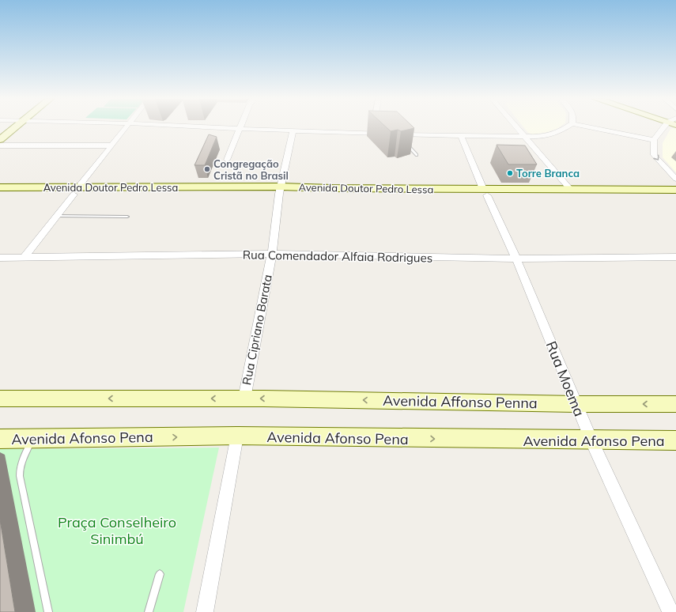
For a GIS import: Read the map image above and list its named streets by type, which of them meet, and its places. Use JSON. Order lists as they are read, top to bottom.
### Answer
{
  "streets": {
    "main road": ["Avenida Doutor Pedro Lessa", "Avenida Affonso Penna", "Avenida Afonso Pena"],
    "street": ["Rua Comendador Alfaia Rodrigues", "Rua Cipriano Barata", "Rua Moema"]
  },
  "crossings": [
    ["Avenida Doutor Pedro Lessa", "Rua Cipriano Barata"],
    ["Avenida Doutor Pedro Lessa", "Rua Moema"],
    ["Rua Comendador Alfaia Rodrigues", "Rua Cipriano Barata"],
    ["Rua Comendador Alfaia Rodrigues", "Rua Moema"],
    ["Rua Cipriano Barata", "Avenida Affonso Penna"],
    ["Rua Moema", "Avenida Affonso Penna"],
    ["Rua Moema", "Avenida Afonso Pena"]
  ],
  "one_way": ["Avenida Affonso Penna"],
  "parks": ["Praça Conselheiro Sinimbú"],
  "places": ["Congregação Cristã no Brasil", "Torre Branca"]
}
